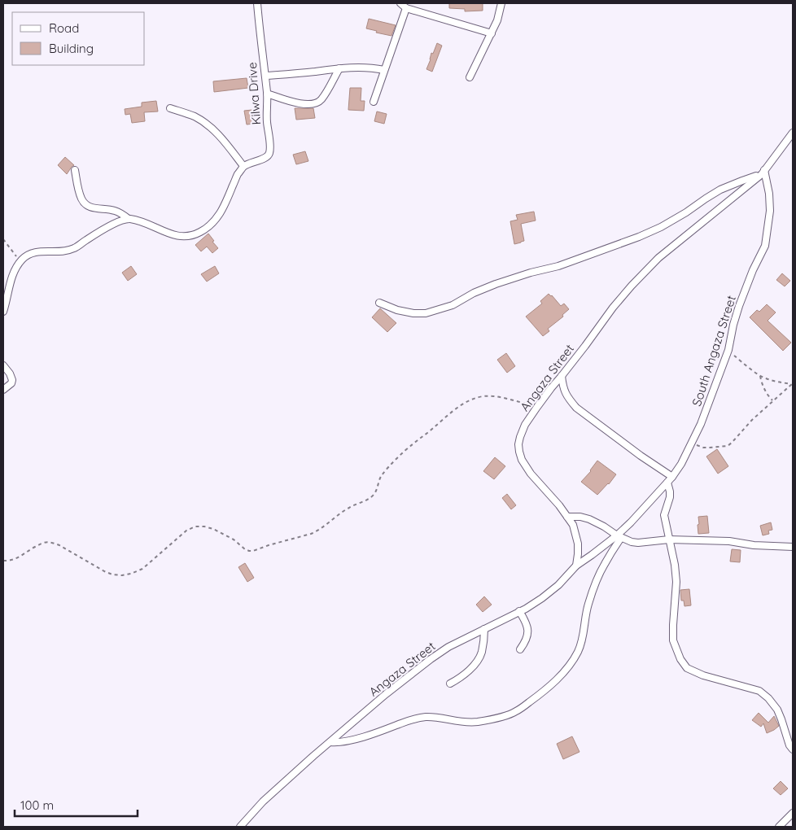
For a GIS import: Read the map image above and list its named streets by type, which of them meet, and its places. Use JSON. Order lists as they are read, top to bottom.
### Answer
{
  "streets": {
    "street": ["Kilwa Drive", "South Angaza Street", "Angaza Street"]
  },
  "crossings": [
    ["South Angaza Street", "Angaza Street"]
  ],
  "legend": ["Road", "Building"],
  "scale_bar": "100 m"
}
